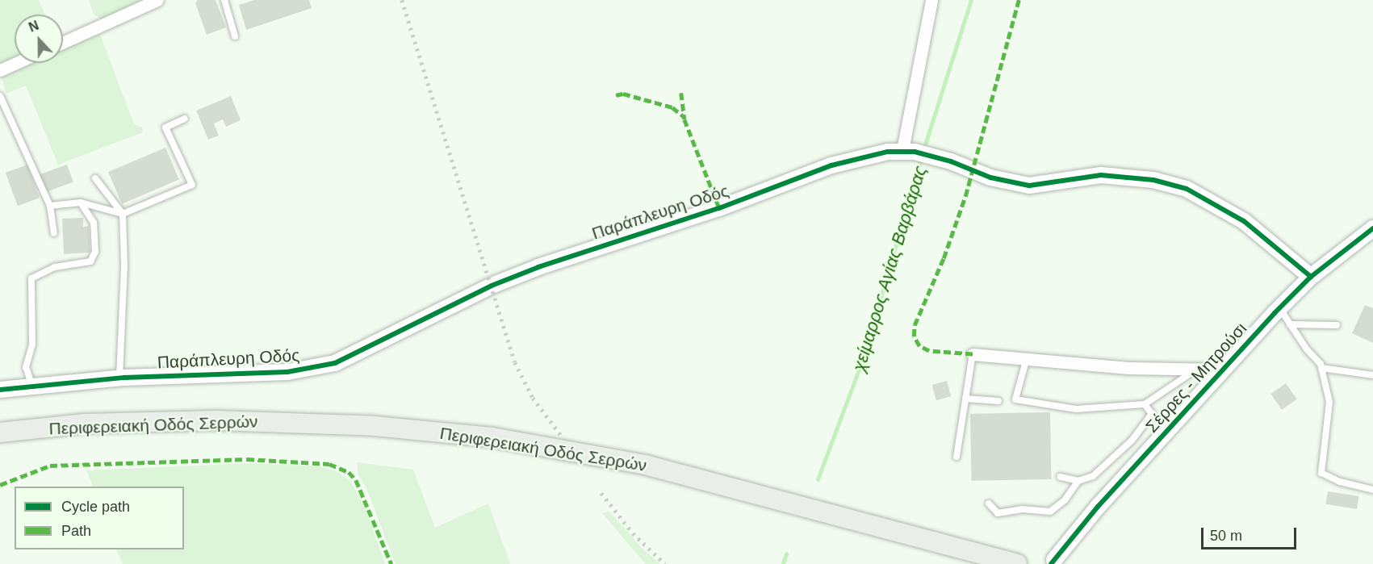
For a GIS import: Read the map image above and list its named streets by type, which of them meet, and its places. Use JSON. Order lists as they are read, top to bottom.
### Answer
{
  "streets": {
    "main road": ["Περιφερειακή Οδός Σερρών"],
    "street": ["Παράπλευρη Οδός", "Σέρρες - Μητρούσι"]
  },
  "crossings": [
    ["Παράπλευρη Οδός", "Σέρρες - Μητρούσι"]
  ],
  "water": ["χείμαρρος Αγίας Βαρβάρας"],
  "legend": ["Cycle path", "Path"],
  "scale_bar": "50 m",
  "north": "top"
}
